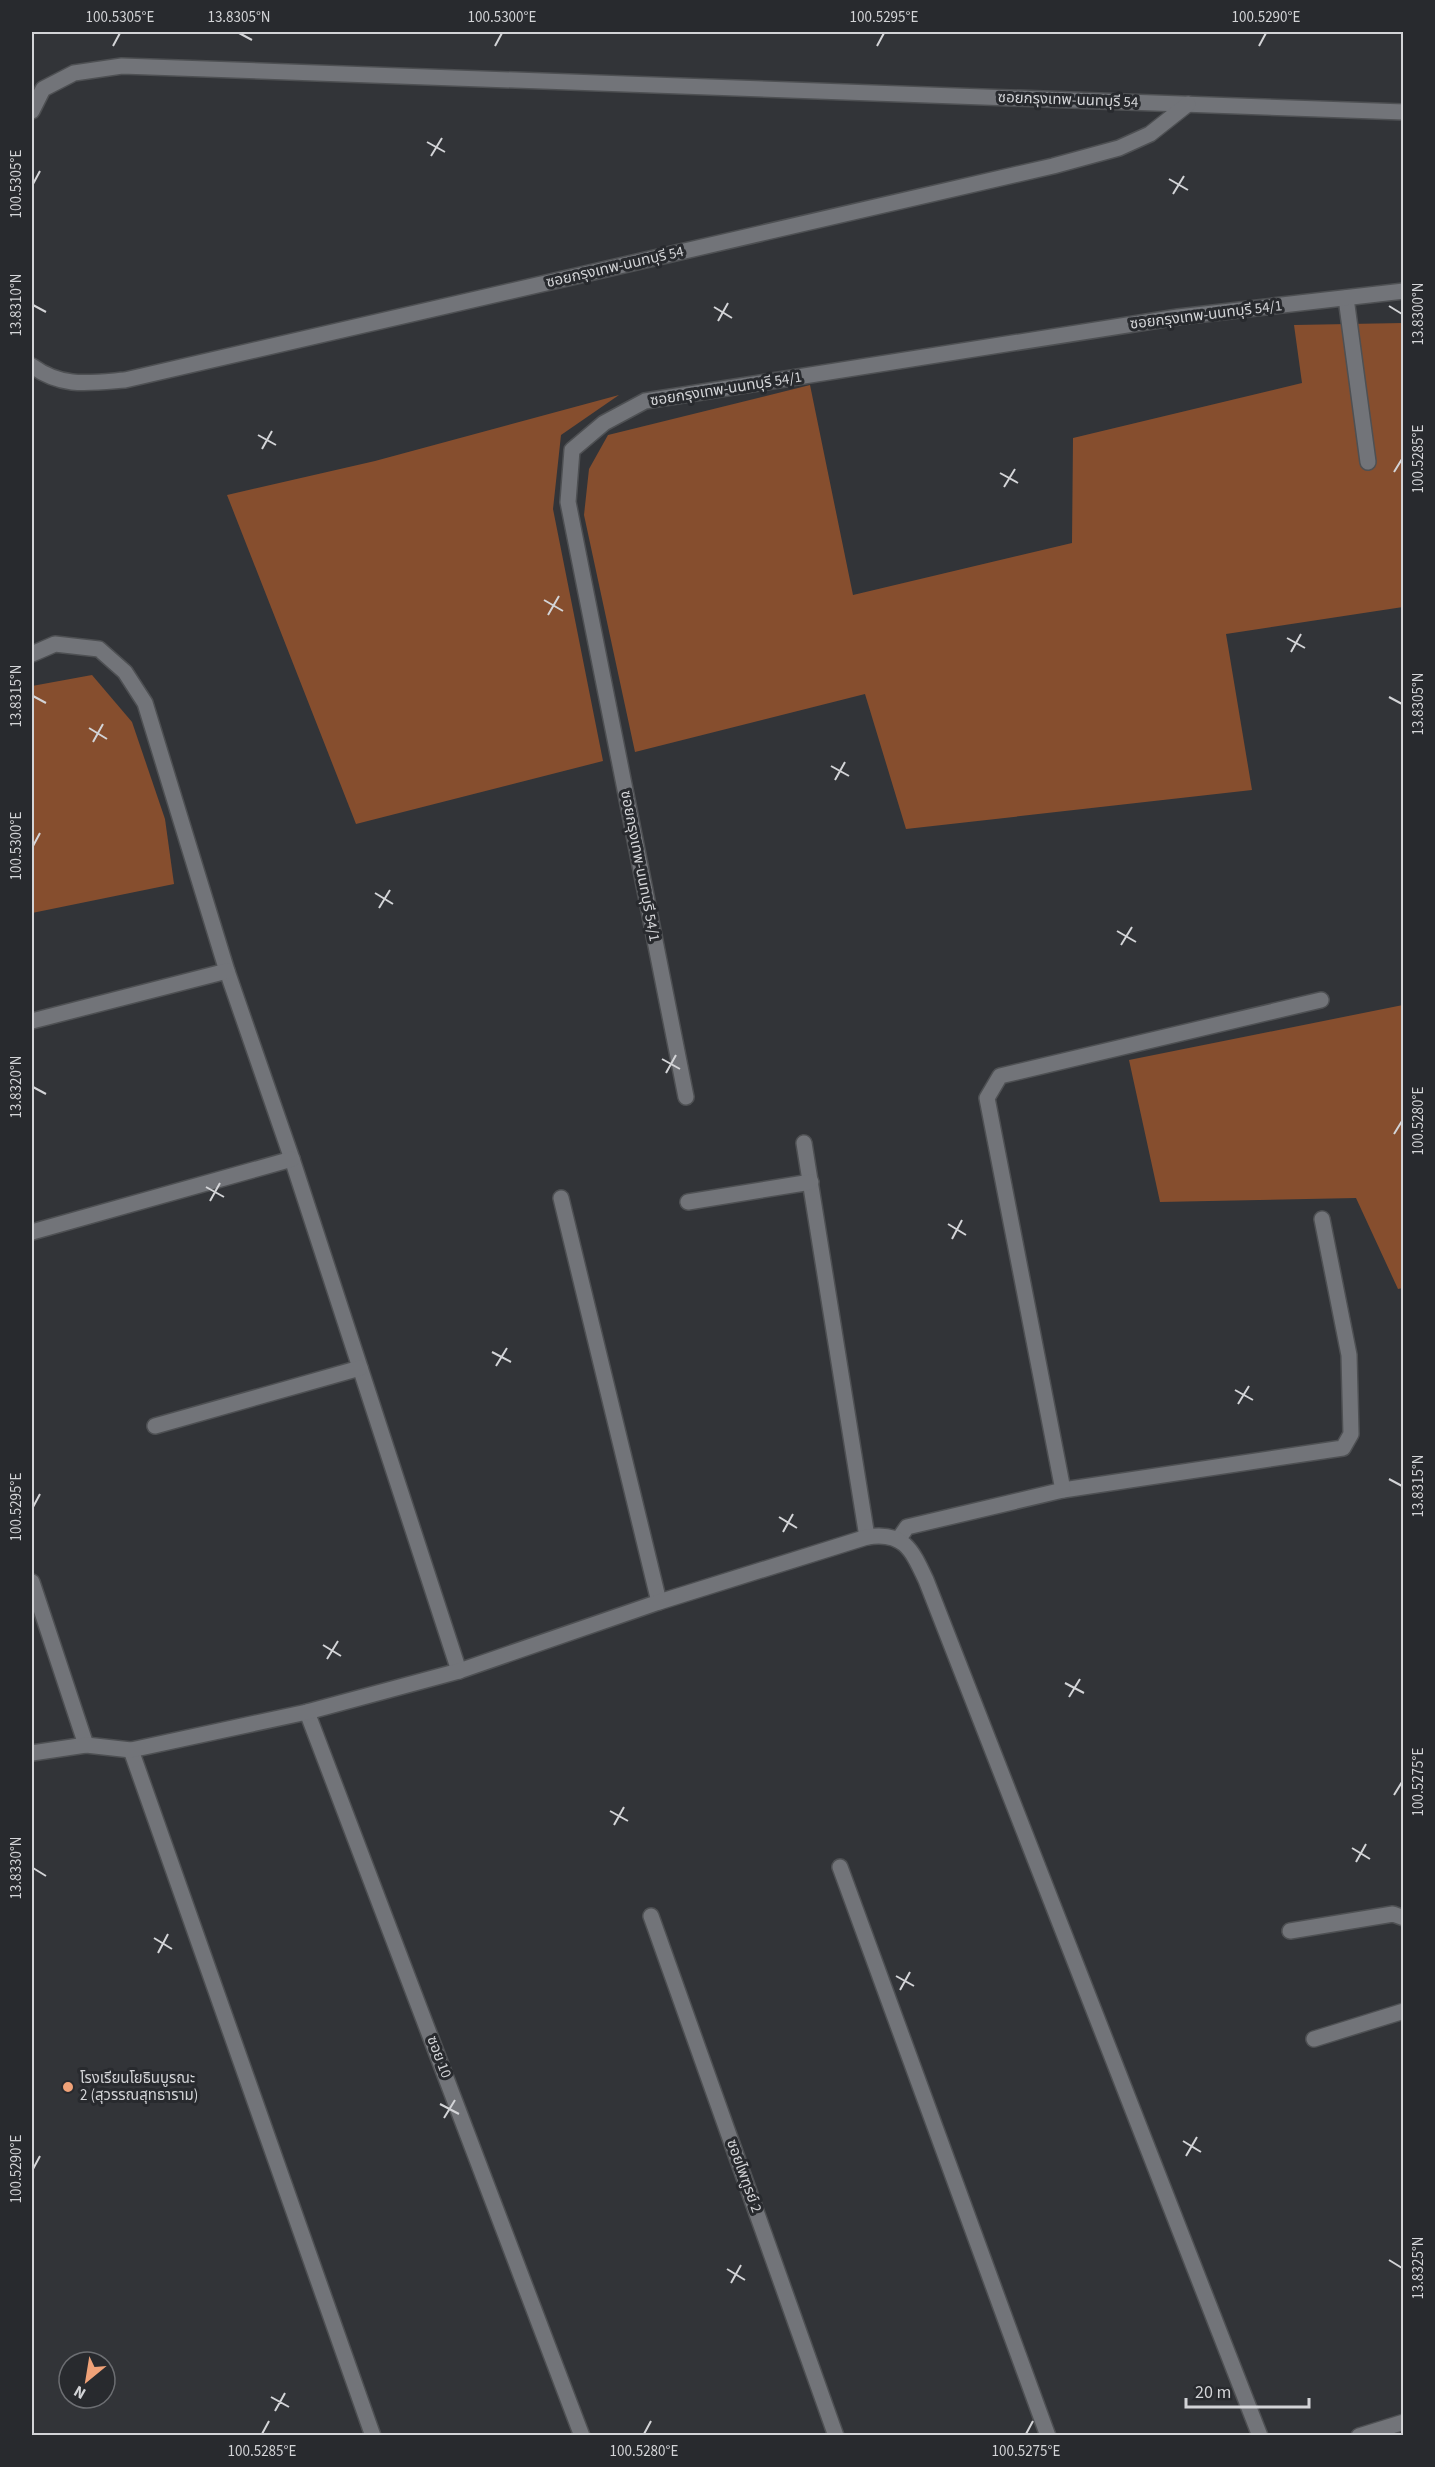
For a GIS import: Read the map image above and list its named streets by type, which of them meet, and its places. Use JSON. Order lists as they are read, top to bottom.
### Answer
{
  "streets": {
    "street": [
      "ซอยกรุงเทพ-นนทบุรี 54",
      "ซอยกรุงเทพ-นนทบุรี 54/1",
      "ซอย 10",
      "ซอยไพฑูรย์ 2"
    ]
  },
  "places": ["โรงเรียนโยธินบูรณะ 2 (สุวรรณสุทธาราม)"],
  "scale_bar": "20 m",
  "north": "bottom left",
  "coordinates": [
    "100.5305°E",
    "13.8305°N",
    "100.5300°E",
    "100.5295°E",
    "100.5290°E",
    "13.8310°N",
    "13.8300°N",
    "100.5285°E",
    "13.8315°N",
    "13.8320°N",
    "100.5280°E",
    "100.5275°E",
    "13.8330°N",
    "13.8325°N"
  ]
}
